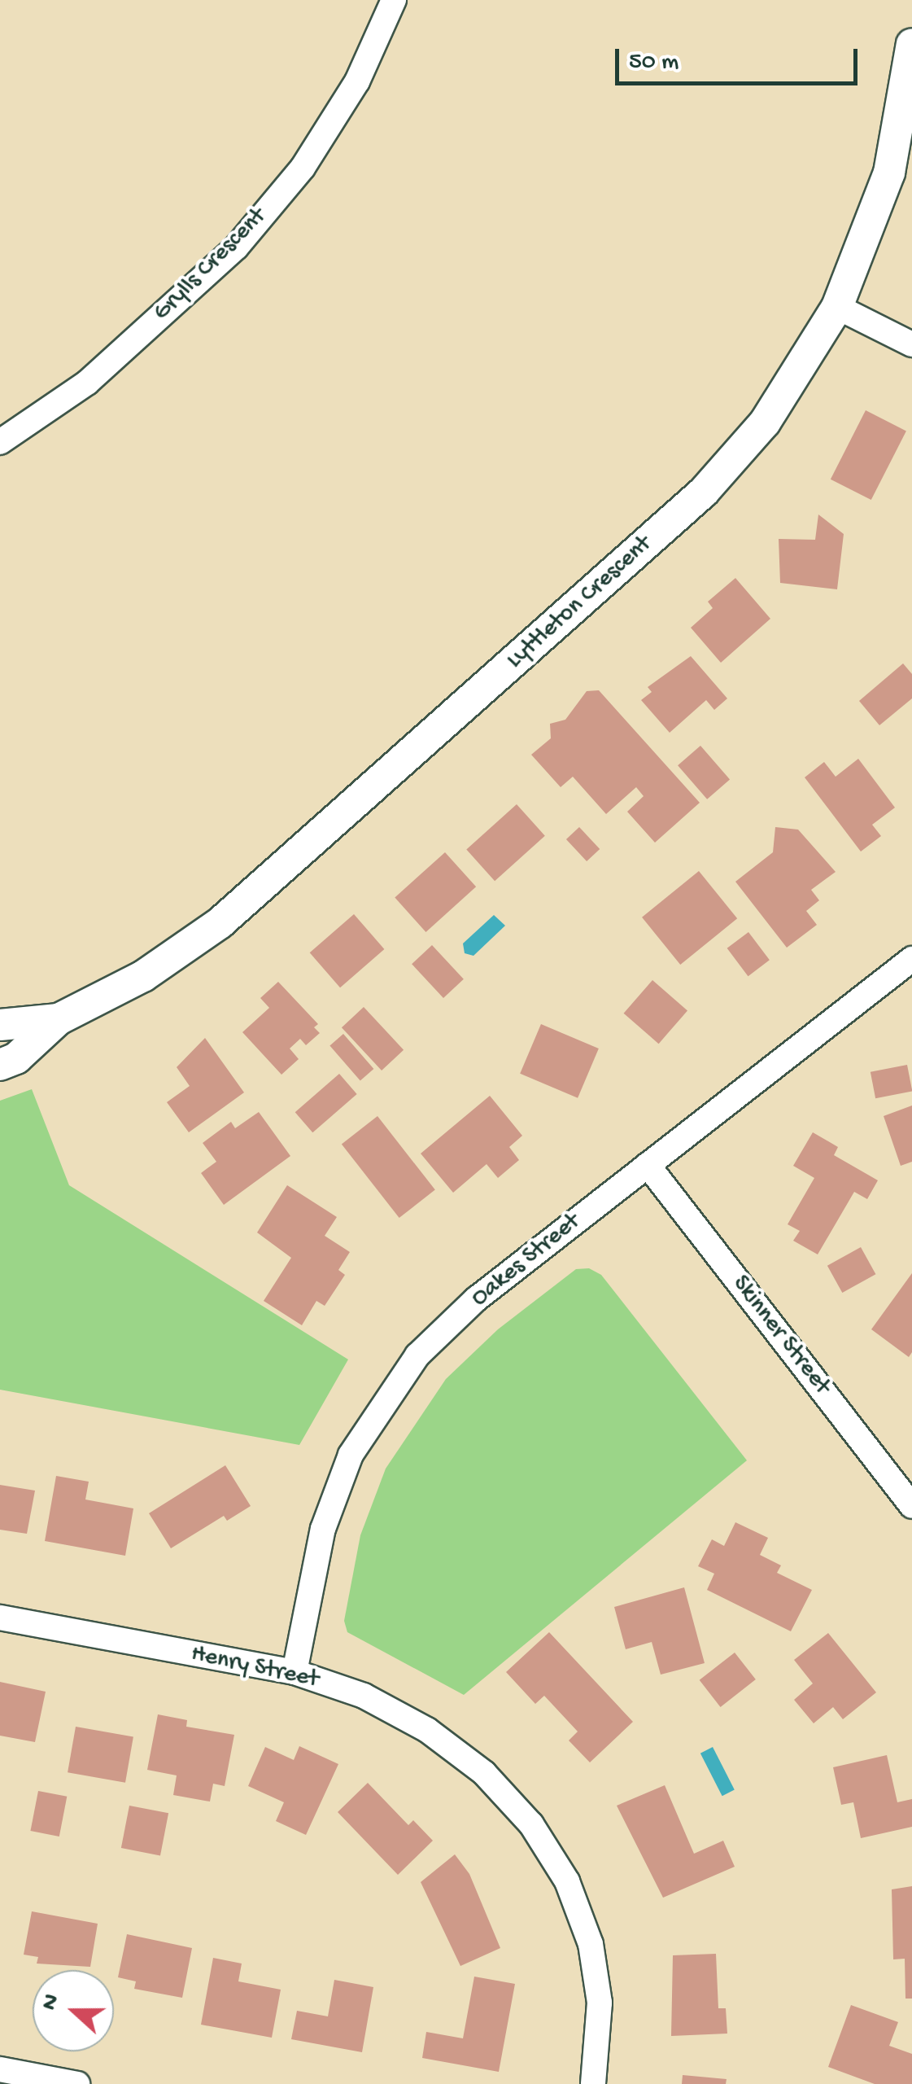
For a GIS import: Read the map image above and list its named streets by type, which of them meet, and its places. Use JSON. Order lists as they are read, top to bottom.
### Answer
{
  "streets": {
    "street": [
      "Grylls Crescent",
      "Lyttleton Crescent",
      "Oakes Street",
      "Skinner Street",
      "Henry Street"
    ]
  },
  "crossings": [
    ["Oakes Street", "Skinner Street"],
    ["Oakes Street", "Henry Street"]
  ],
  "scale_bar": "50 m",
  "north": "left"
}
